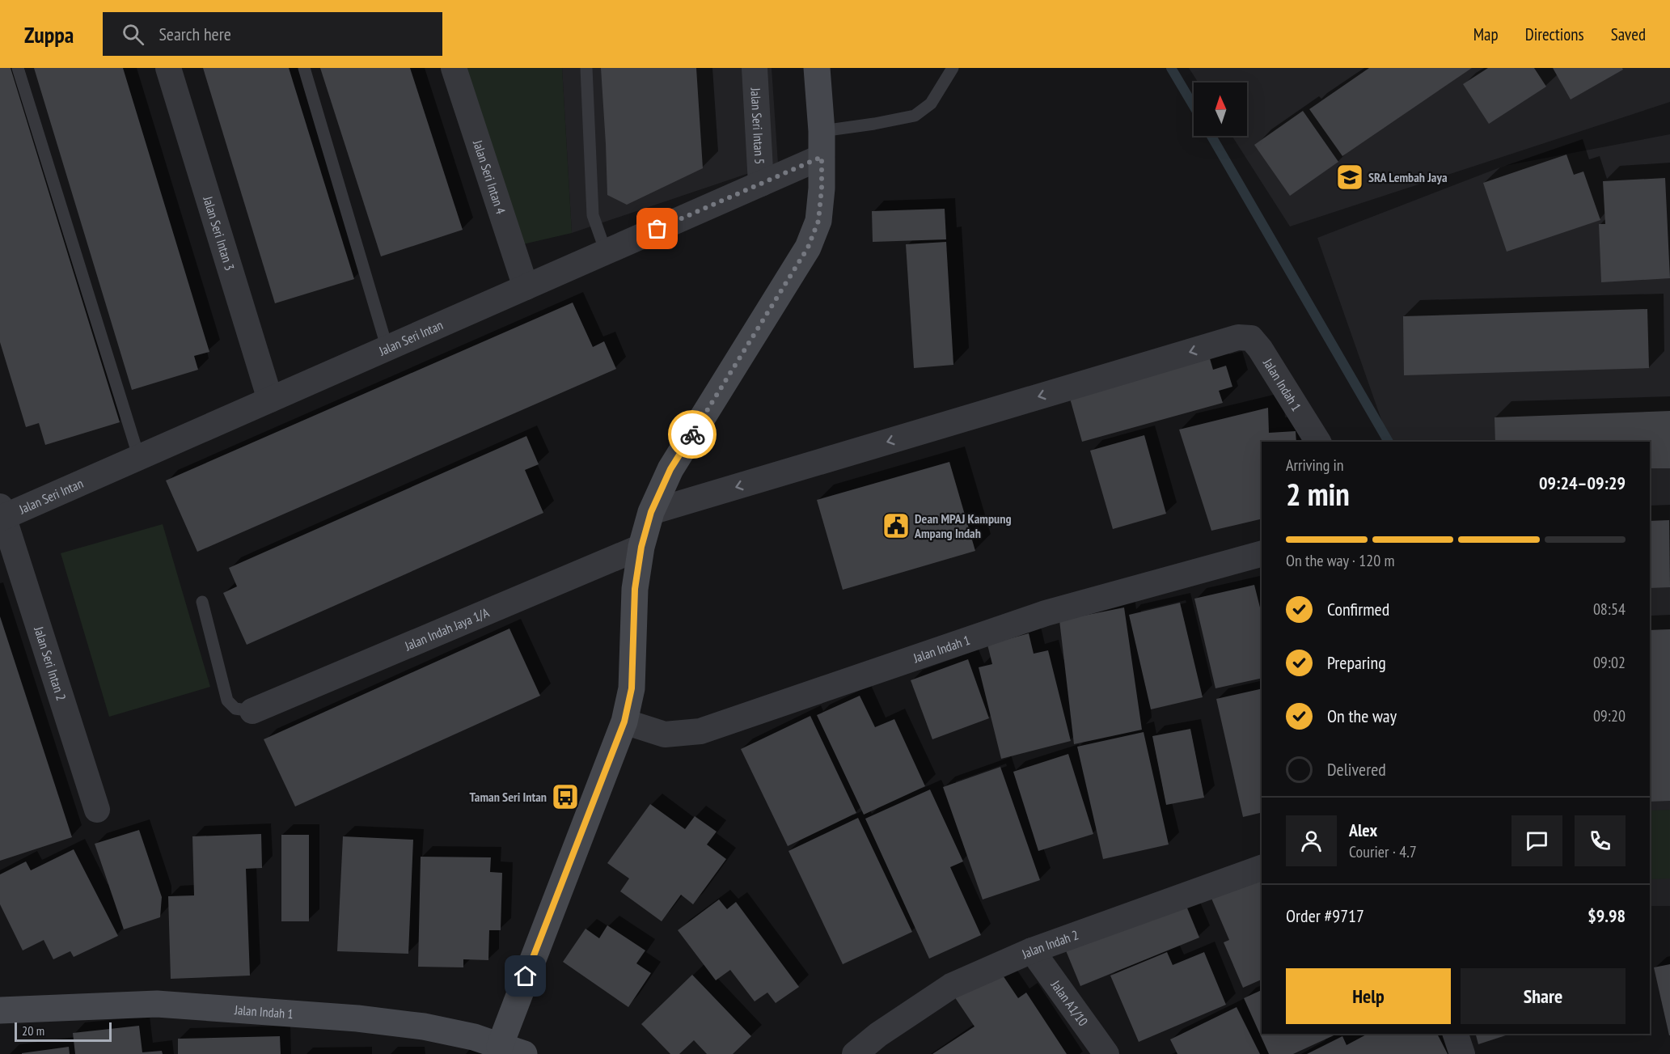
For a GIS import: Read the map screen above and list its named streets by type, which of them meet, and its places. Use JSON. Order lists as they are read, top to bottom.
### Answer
{
  "streets": {
    "street": [
      "Jalan Seri Intan 5",
      "Jalan Seri Intan 4",
      "Jalan Seri Intan 3",
      "Jalan Seri Intan",
      "Jalan Indah 1",
      "Jalan Indah Jaya 1/A",
      "Jalan Seri Intan 2",
      "Jalan Indah 2",
      "Jalan A1/10"
    ]
  },
  "crossings": [
    ["Jalan Seri Intan 5", "Jalan Seri Intan"],
    ["Jalan Seri Intan 4", "Jalan Seri Intan"],
    ["Jalan Seri Intan 3", "Jalan Seri Intan"],
    ["Jalan Seri Intan", "Jalan Seri Intan 2"],
    ["Jalan Indah 2", "Jalan A1/10"]
  ],
  "places": {
    "school or university": ["SRA Lembah Jaya"],
    "public building": ["Dean MPAJ Kampung Ampang Indah"],
    "bus stop": ["Taman Seri Intan"]
  },
  "scale_bar": "20 m",
  "north": "top",
  "page": {
    "header": "Zuppa",
    "search": "Search here",
    "nav": ["Map", "Directions", "Saved"],
    "heading": ["2 min", "Arriving in", "09:24–09:29"],
    "panel": [
      "Alex",
      "Courier · 4.7",
      "Order #9717",
      "$9.98"
    ],
    "bar": "On the way · 120 m",
    "list": [
      ["Confirmed", "08:54"],
      ["Preparing", "09:02"],
      ["On the way", "09:20"],
      "Delivered"
    ],
    "buttons": ["Help", "Share"],
    "scale": "20 m"
  }
}
